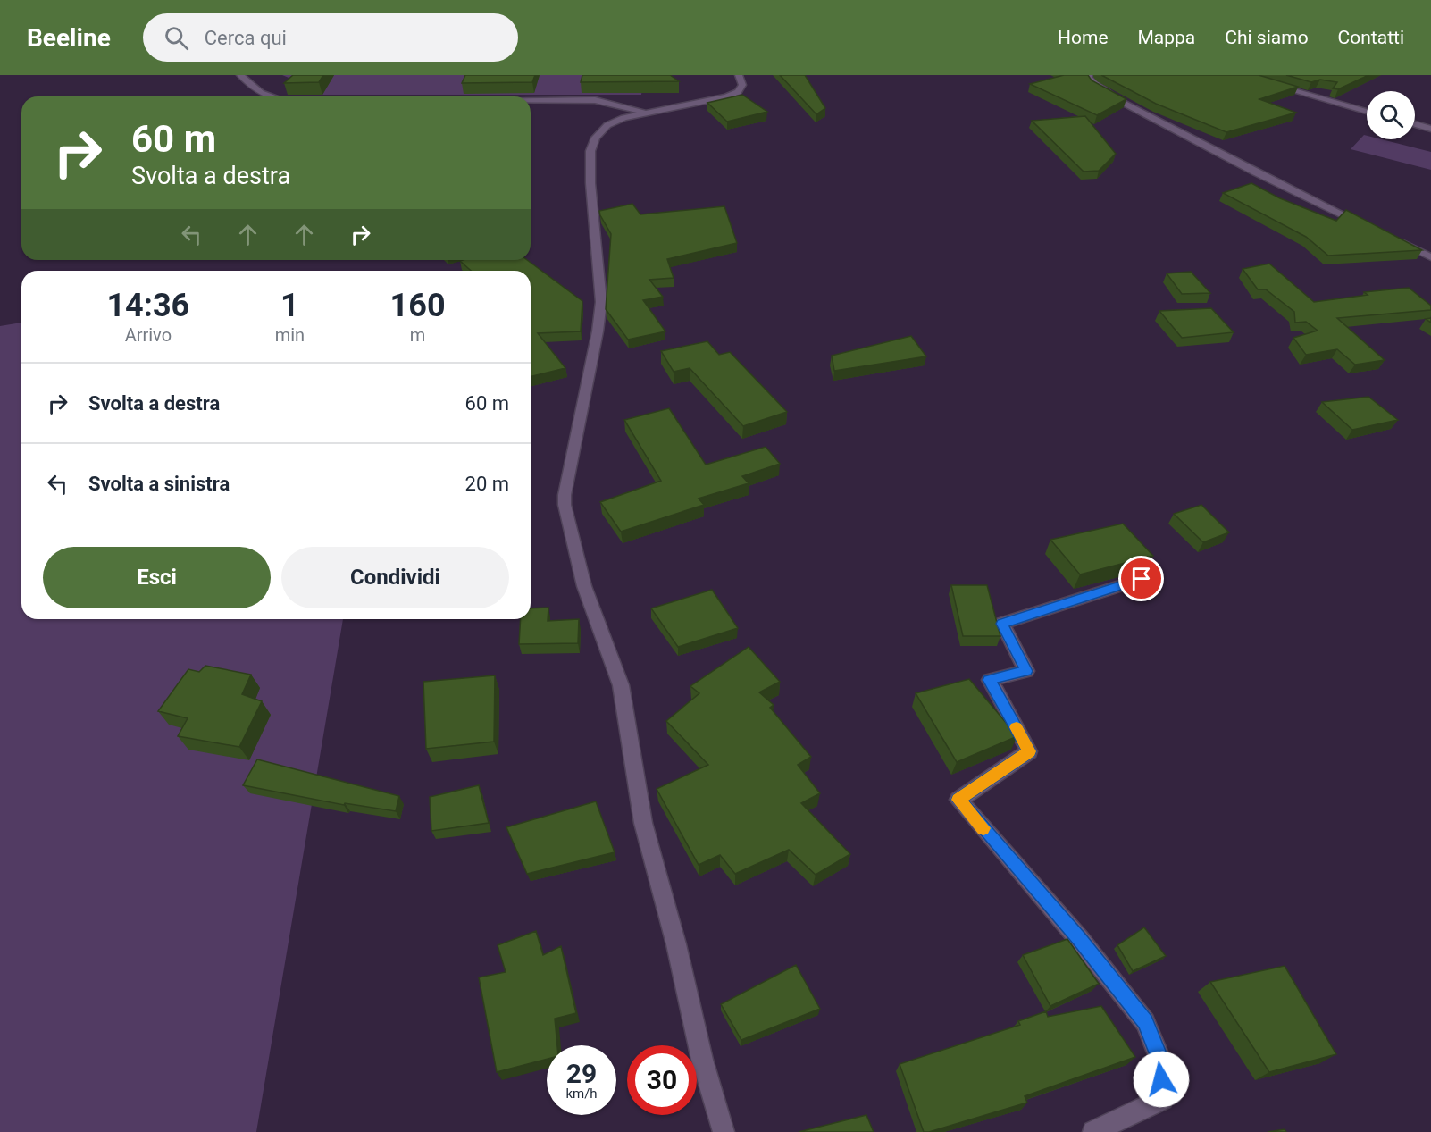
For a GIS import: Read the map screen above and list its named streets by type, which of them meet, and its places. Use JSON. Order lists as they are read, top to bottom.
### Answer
{
  "page": {
    "header": "Beeline",
    "search": "Cerca qui",
    "nav": [
      "Home",
      "Mappa",
      "Chi siamo",
      "Contatti"
    ],
    "turn": ["60 m", "Svolta a destra"],
    "eta": [
      "14:36",
      "Arrivo",
      "1",
      "min",
      "160",
      "m"
    ],
    "list": [
      {
        "name": "Svolta a destra",
        "value": "60 m"
      },
      {
        "name": "Svolta a sinistra",
        "value": "20 m"
      }
    ],
    "buttons": ["Esci", "Condividi"],
    "speed": "29 km/h",
    "limit": "30"
  }
}
